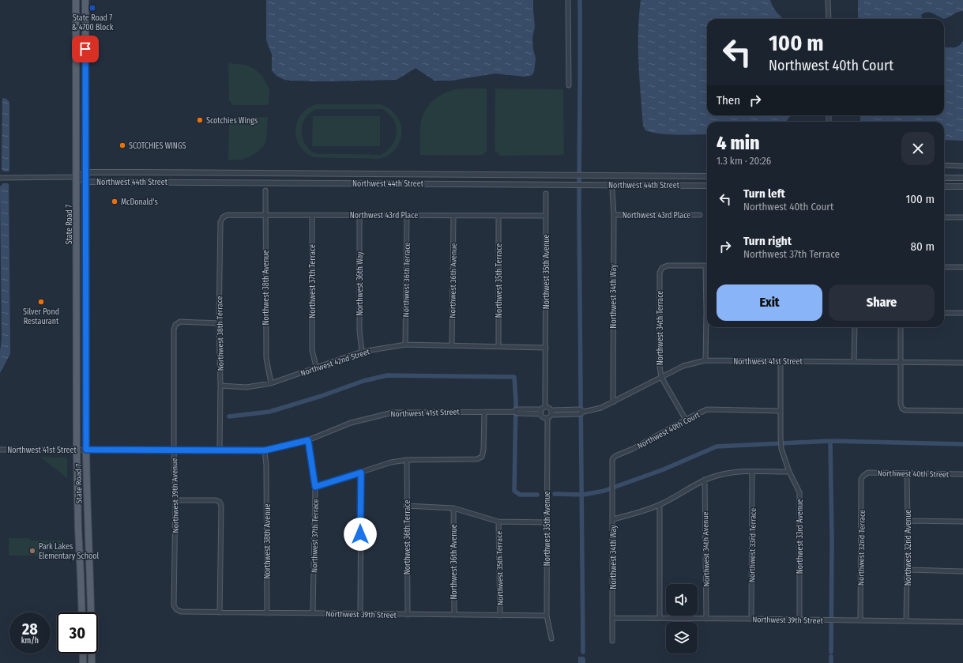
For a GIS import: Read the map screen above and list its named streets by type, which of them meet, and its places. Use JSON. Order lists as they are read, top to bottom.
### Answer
{
  "streets": {
    "main road": ["State Road 7"],
    "street": [
      "Northwest 44th Street",
      "Northwest 43rd Place",
      "Northwest 35th Avenue",
      "Northwest 36th Terrace",
      "Northwest 36th Avenue",
      "Northwest 35th Terrace",
      "Northwest 37th Terrace",
      "Northwest 36th Way",
      "Northwest 38th Avenue",
      "Northwest 34th Way",
      "Northwest 34th Terrace",
      "Northwest 38th Terrace",
      "Northwest 41st Street",
      "Northwest 42nd Street",
      "Northwest 40th Court",
      "Northwest 40th Street",
      "Northwest 39th Avenue",
      "Northwest 33rd Avenue",
      "Northwest 33rd Terrace",
      "Northwest 32nd Terrace",
      "Northwest 32nd Avenue",
      "Northwest 34th Avenue",
      "Northwest 39th Street"
    ]
  },
  "crossings": [
    ["Northwest 44th Street", "State Road 7"],
    ["Northwest 43rd Place", "Northwest 35th Avenue"],
    ["Northwest 43rd Place", "Northwest 36th Terrace"],
    ["Northwest 43rd Place", "Northwest 36th Avenue"],
    ["Northwest 43rd Place", "Northwest 35th Terrace"],
    ["Northwest 43rd Place", "Northwest 37th Terrace"],
    ["Northwest 43rd Place", "Northwest 36th Way"],
    ["Northwest 43rd Place", "Northwest 38th Avenue"],
    ["Northwest 43rd Place", "Northwest 34th Way"],
    ["Northwest 43rd Place", "Northwest 38th Terrace"],
    ["State Road 7", "Northwest 41st Street"],
    ["Northwest 35th Avenue", "Northwest 41st Street"],
    ["Northwest 35th Avenue", "Northwest 42nd Street"],
    ["Northwest 35th Avenue", "Northwest 39th Street"],
    ["Northwest 36th Terrace", "Northwest 42nd Street"],
    ["Northwest 36th Terrace", "Northwest 39th Street"],
    ["Northwest 36th Avenue", "Northwest 42nd Street"],
    ["Northwest 36th Avenue", "Northwest 39th Street"],
    ["Northwest 35th Terrace", "Northwest 42nd Street"],
    ["Northwest 35th Terrace", "Northwest 39th Street"],
    ["Northwest 37th Terrace", "Northwest 41st Street"],
    ["Northwest 37th Terrace", "Northwest 42nd Street"],
    ["Northwest 37th Terrace", "Northwest 39th Street"],
    ["Northwest 36th Way", "Northwest 42nd Street"],
    ["Northwest 38th Avenue", "Northwest 41st Street"],
    ["Northwest 38th Avenue", "Northwest 42nd Street"],
    ["Northwest 38th Avenue", "Northwest 39th Street"],
    ["Northwest 34th Way", "Northwest 41st Street"],
    ["Northwest 34th Way", "Northwest 40th Court"],
    ["Northwest 34th Way", "Northwest 39th Street"],
    ["Northwest 34th Terrace", "Northwest 41st Street"],
    ["Northwest 34th Terrace", "Northwest 40th Court"],
    ["Northwest 38th Terrace", "Northwest 41st Street"],
    ["Northwest 38th Terrace", "Northwest 42nd Street"],
    ["Northwest 38th Terrace", "Northwest 39th Avenue"],
    ["Northwest 41st Street", "Northwest 39th Avenue"],
    ["Northwest 41st Street", "Northwest 33rd Avenue"],
    ["Northwest 40th Court", "Northwest 33rd Avenue"],
    ["Northwest 40th Street", "Northwest 32nd Terrace"],
    ["Northwest 40th Street", "Northwest 32nd Avenue"],
    ["Northwest 39th Avenue", "Northwest 39th Street"],
    ["Northwest 33rd Avenue", "Northwest 39th Street"],
    ["Northwest 33rd Terrace", "Northwest 39th Street"],
    ["Northwest 32nd Terrace", "Northwest 39th Street"],
    ["Northwest 32nd Avenue", "Northwest 39th Street"],
    ["Northwest 34th Avenue", "Northwest 39th Street"]
  ],
  "places": {
    "transit": ["State Road 7 & 4700 Block"],
    "other": [
      "Scotchies Wings",
      "SCOTCHIES WINGS",
      "McDonald's",
      "Silver Pond Restaurant",
      "Park Lakes Elementary School"
    ]
  },
  "page": {
    "turn": ["100 m", "Northwest 40th Court"],
    "then": "Then",
    "heading": ["4 min", "1.3 km · 20:26"],
    "list": [
      {
        "name": "Turn left",
        "note": "Northwest 40th Court",
        "value": "100 m"
      },
      {
        "name": "Turn right",
        "note": "Northwest 37th Terrace",
        "value": "80 m"
      }
    ],
    "buttons": ["Exit", "Share"],
    "speed": "28 km/h",
    "limit": "30"
  }
}
